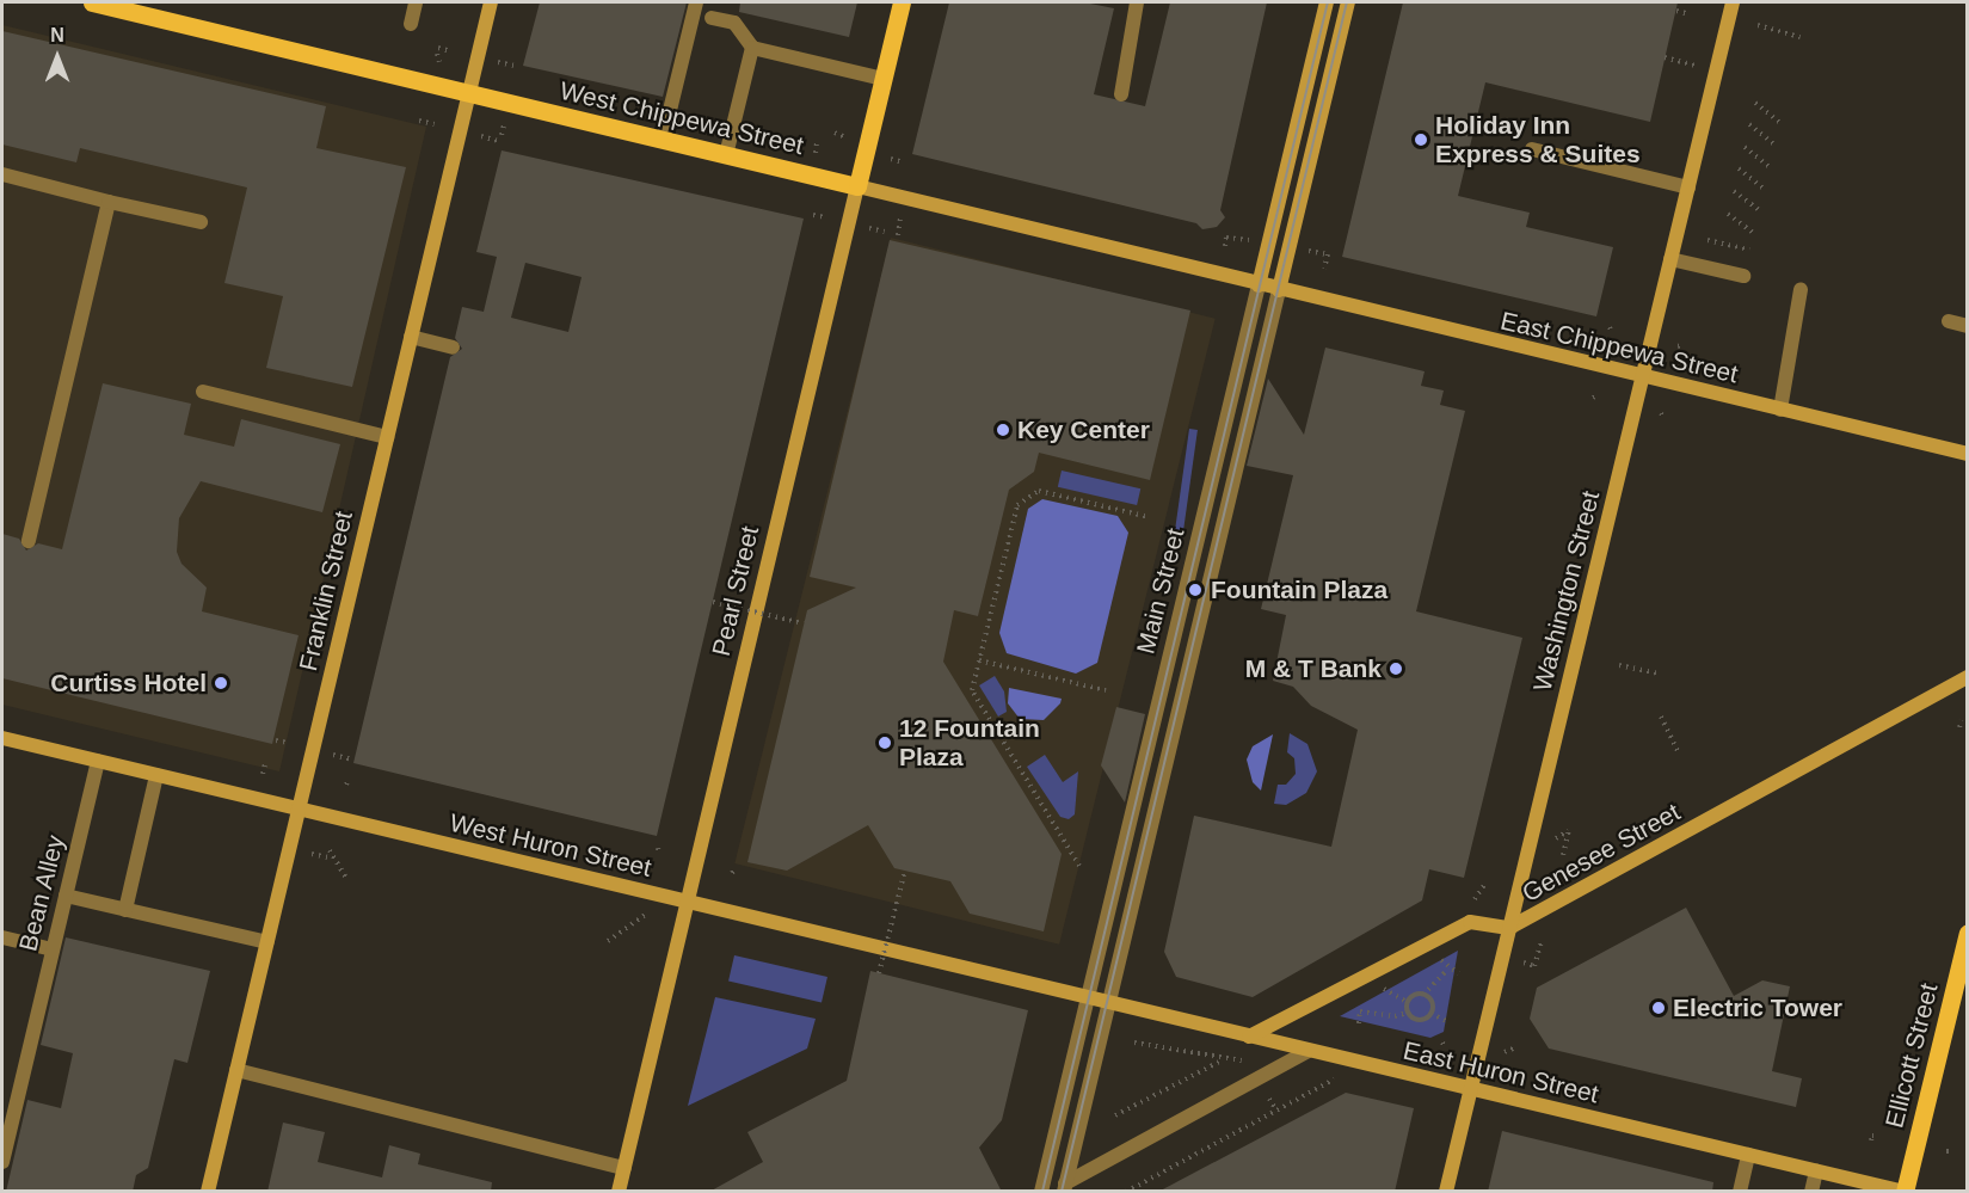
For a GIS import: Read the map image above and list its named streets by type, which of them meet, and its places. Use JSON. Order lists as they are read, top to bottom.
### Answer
{
  "streets": {
    "main road": ["West Chippewa Street", "Pearl Street", "Ellicott Street"],
    "street": [
      "East Chippewa Street",
      "Franklin Street",
      "Main Street",
      "Washington Street",
      "West Huron Street",
      "Genesee Street",
      "Bean Alley",
      "East Huron Street"
    ]
  },
  "crossings": [
    ["West Chippewa Street", "East Chippewa Street"],
    ["West Chippewa Street", "Franklin Street"],
    ["West Chippewa Street", "Pearl Street"],
    ["West Chippewa Street", "Main Street"],
    ["East Chippewa Street", "Main Street"],
    ["East Chippewa Street", "Washington Street"],
    ["Franklin Street", "West Huron Street"],
    ["Pearl Street", "West Huron Street"],
    ["Main Street", "West Huron Street"],
    ["Main Street", "East Huron Street"],
    ["Washington Street", "Genesee Street"],
    ["Washington Street", "East Huron Street"],
    ["West Huron Street", "Bean Alley"],
    ["West Huron Street", "East Huron Street"],
    ["Genesee Street", "East Huron Street"],
    ["Ellicott Street", "East Huron Street"]
  ],
  "places": [
    "Holiday Inn Express & Suites",
    "Key Center",
    "Fountain Plaza",
    "M & T Bank",
    "Curtiss Hotel",
    "12 Fountain Plaza",
    "Electric Tower"
  ],
  "north": "top"
}
